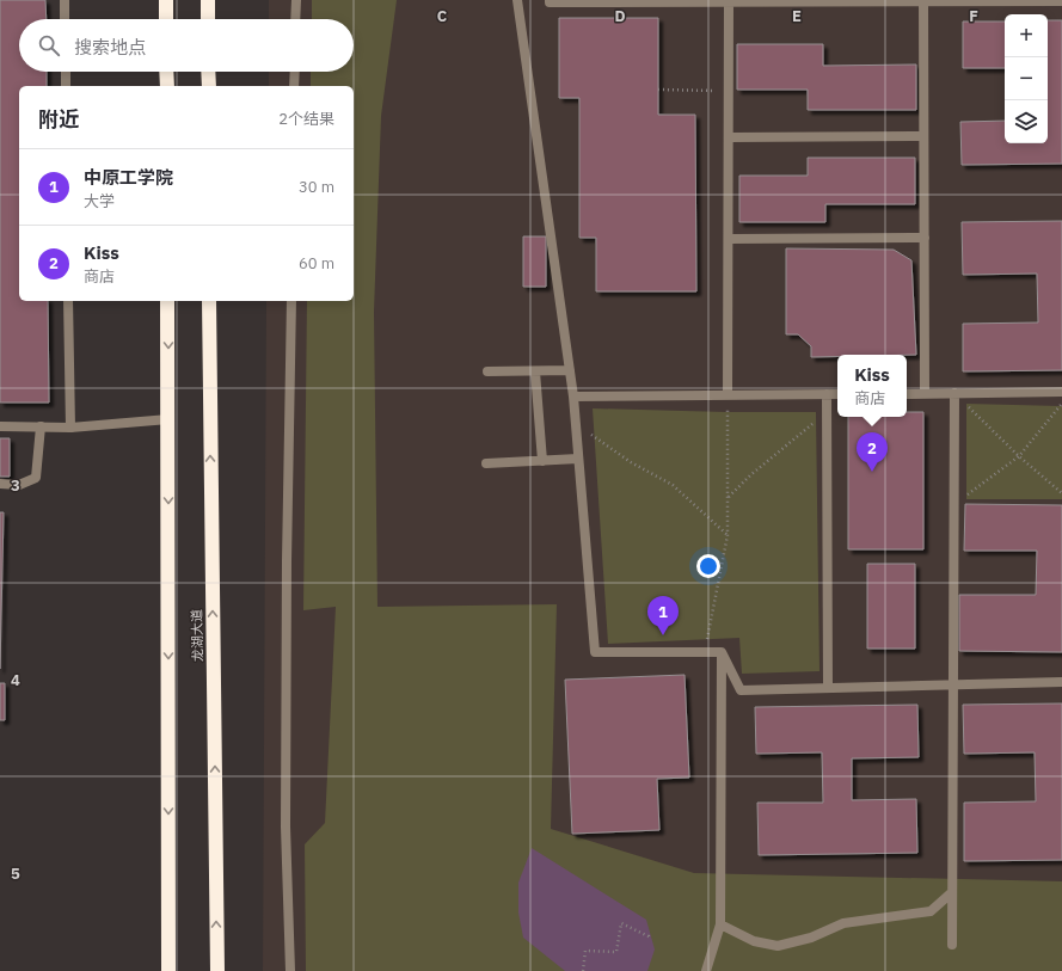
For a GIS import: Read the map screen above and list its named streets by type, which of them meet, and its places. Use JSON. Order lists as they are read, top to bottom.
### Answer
{
  "streets": {
    "highway": ["龙湖大道"]
  },
  "page": {
    "map_buttons": ["+", "−"],
    "search": "搜索地点",
    "heading": ["附近", "2个结果"],
    "list": [
      {
        "mark": "1",
        "name": "中原工学院",
        "note": "大学",
        "value": "30 m"
      },
      {
        "mark": "2",
        "name": "Kiss",
        "note": "商店",
        "value": "60 m"
      }
    ],
    "popup": ["Kiss", "商店"],
    "pins": ["2", "1"]
  },
  "grid": {
    "columns": [
      "C",
      "D",
      "E",
      "F"
    ],
    "rows": ["3", "4", "5"]
  }
}
